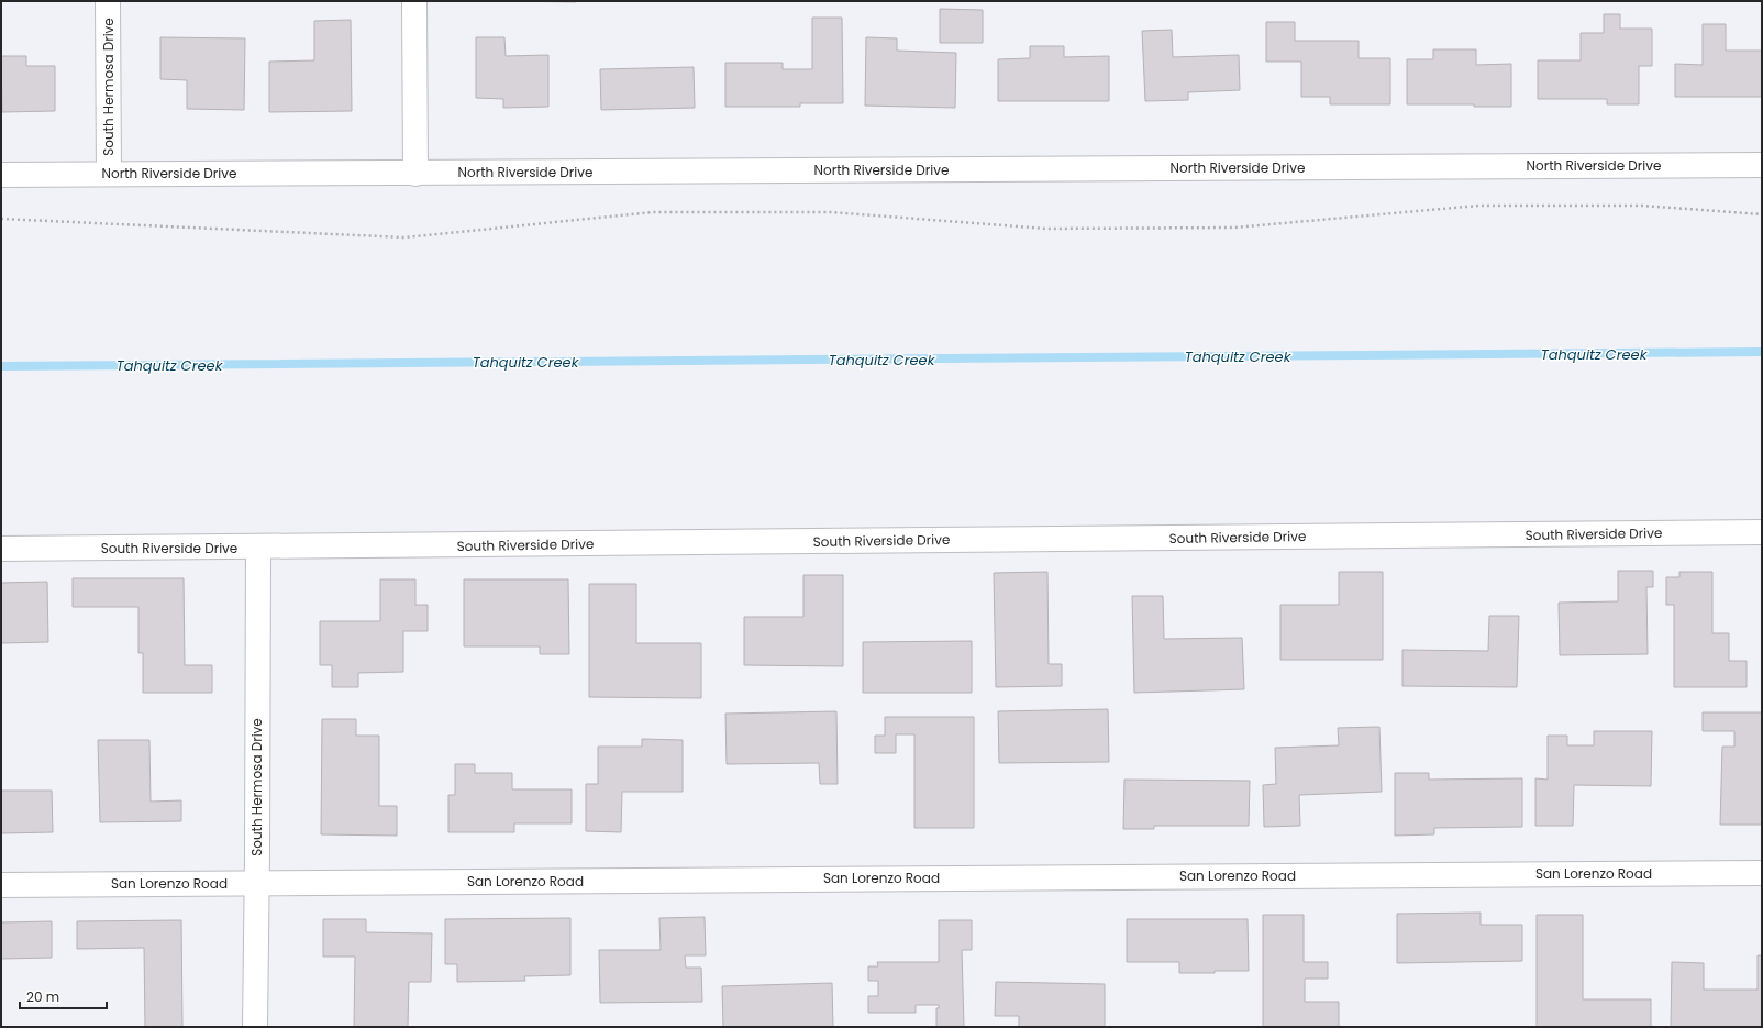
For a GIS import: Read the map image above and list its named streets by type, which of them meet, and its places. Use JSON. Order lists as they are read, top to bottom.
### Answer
{
  "streets": {
    "street": [
      "South Hermosa Drive",
      "North Riverside Drive",
      "South Riverside Drive",
      "San Lorenzo Road"
    ]
  },
  "crossings": [
    ["South Hermosa Drive", "North Riverside Drive"],
    ["South Hermosa Drive", "South Riverside Drive"],
    ["South Hermosa Drive", "San Lorenzo Road"]
  ],
  "water": ["Tahquitz Creek"],
  "scale_bar": "20 m"
}
